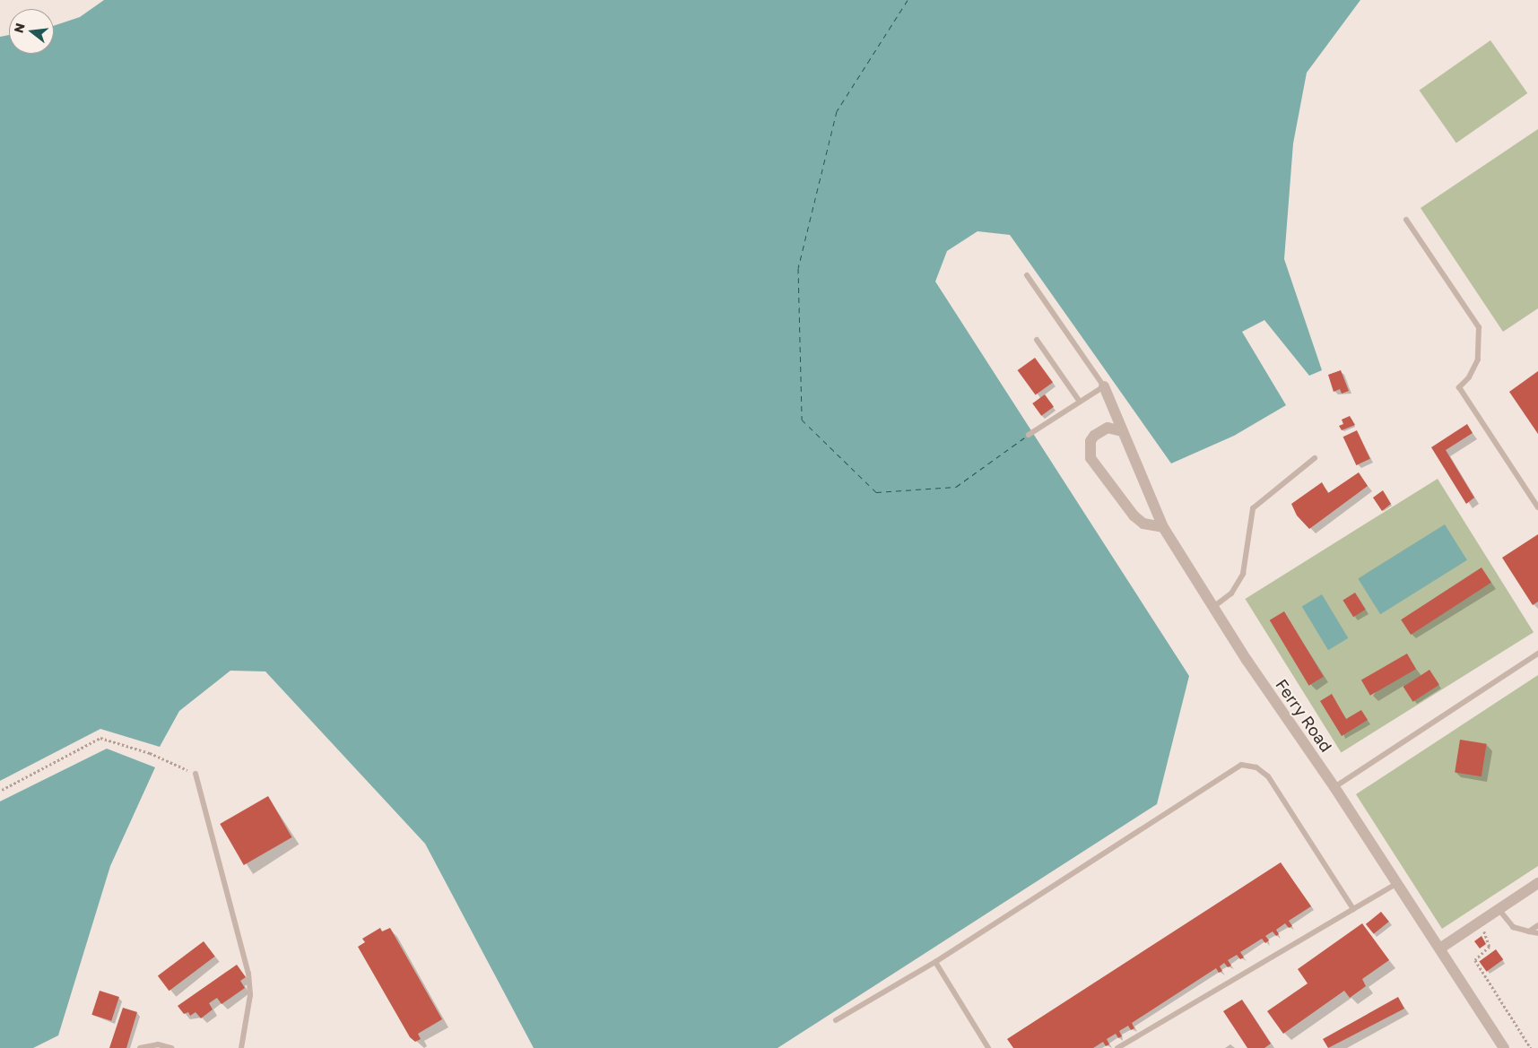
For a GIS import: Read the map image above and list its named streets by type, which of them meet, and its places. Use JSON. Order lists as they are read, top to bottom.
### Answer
{
  "streets": {
    "street": ["Ferry Road"]
  },
  "north": "left"
}
